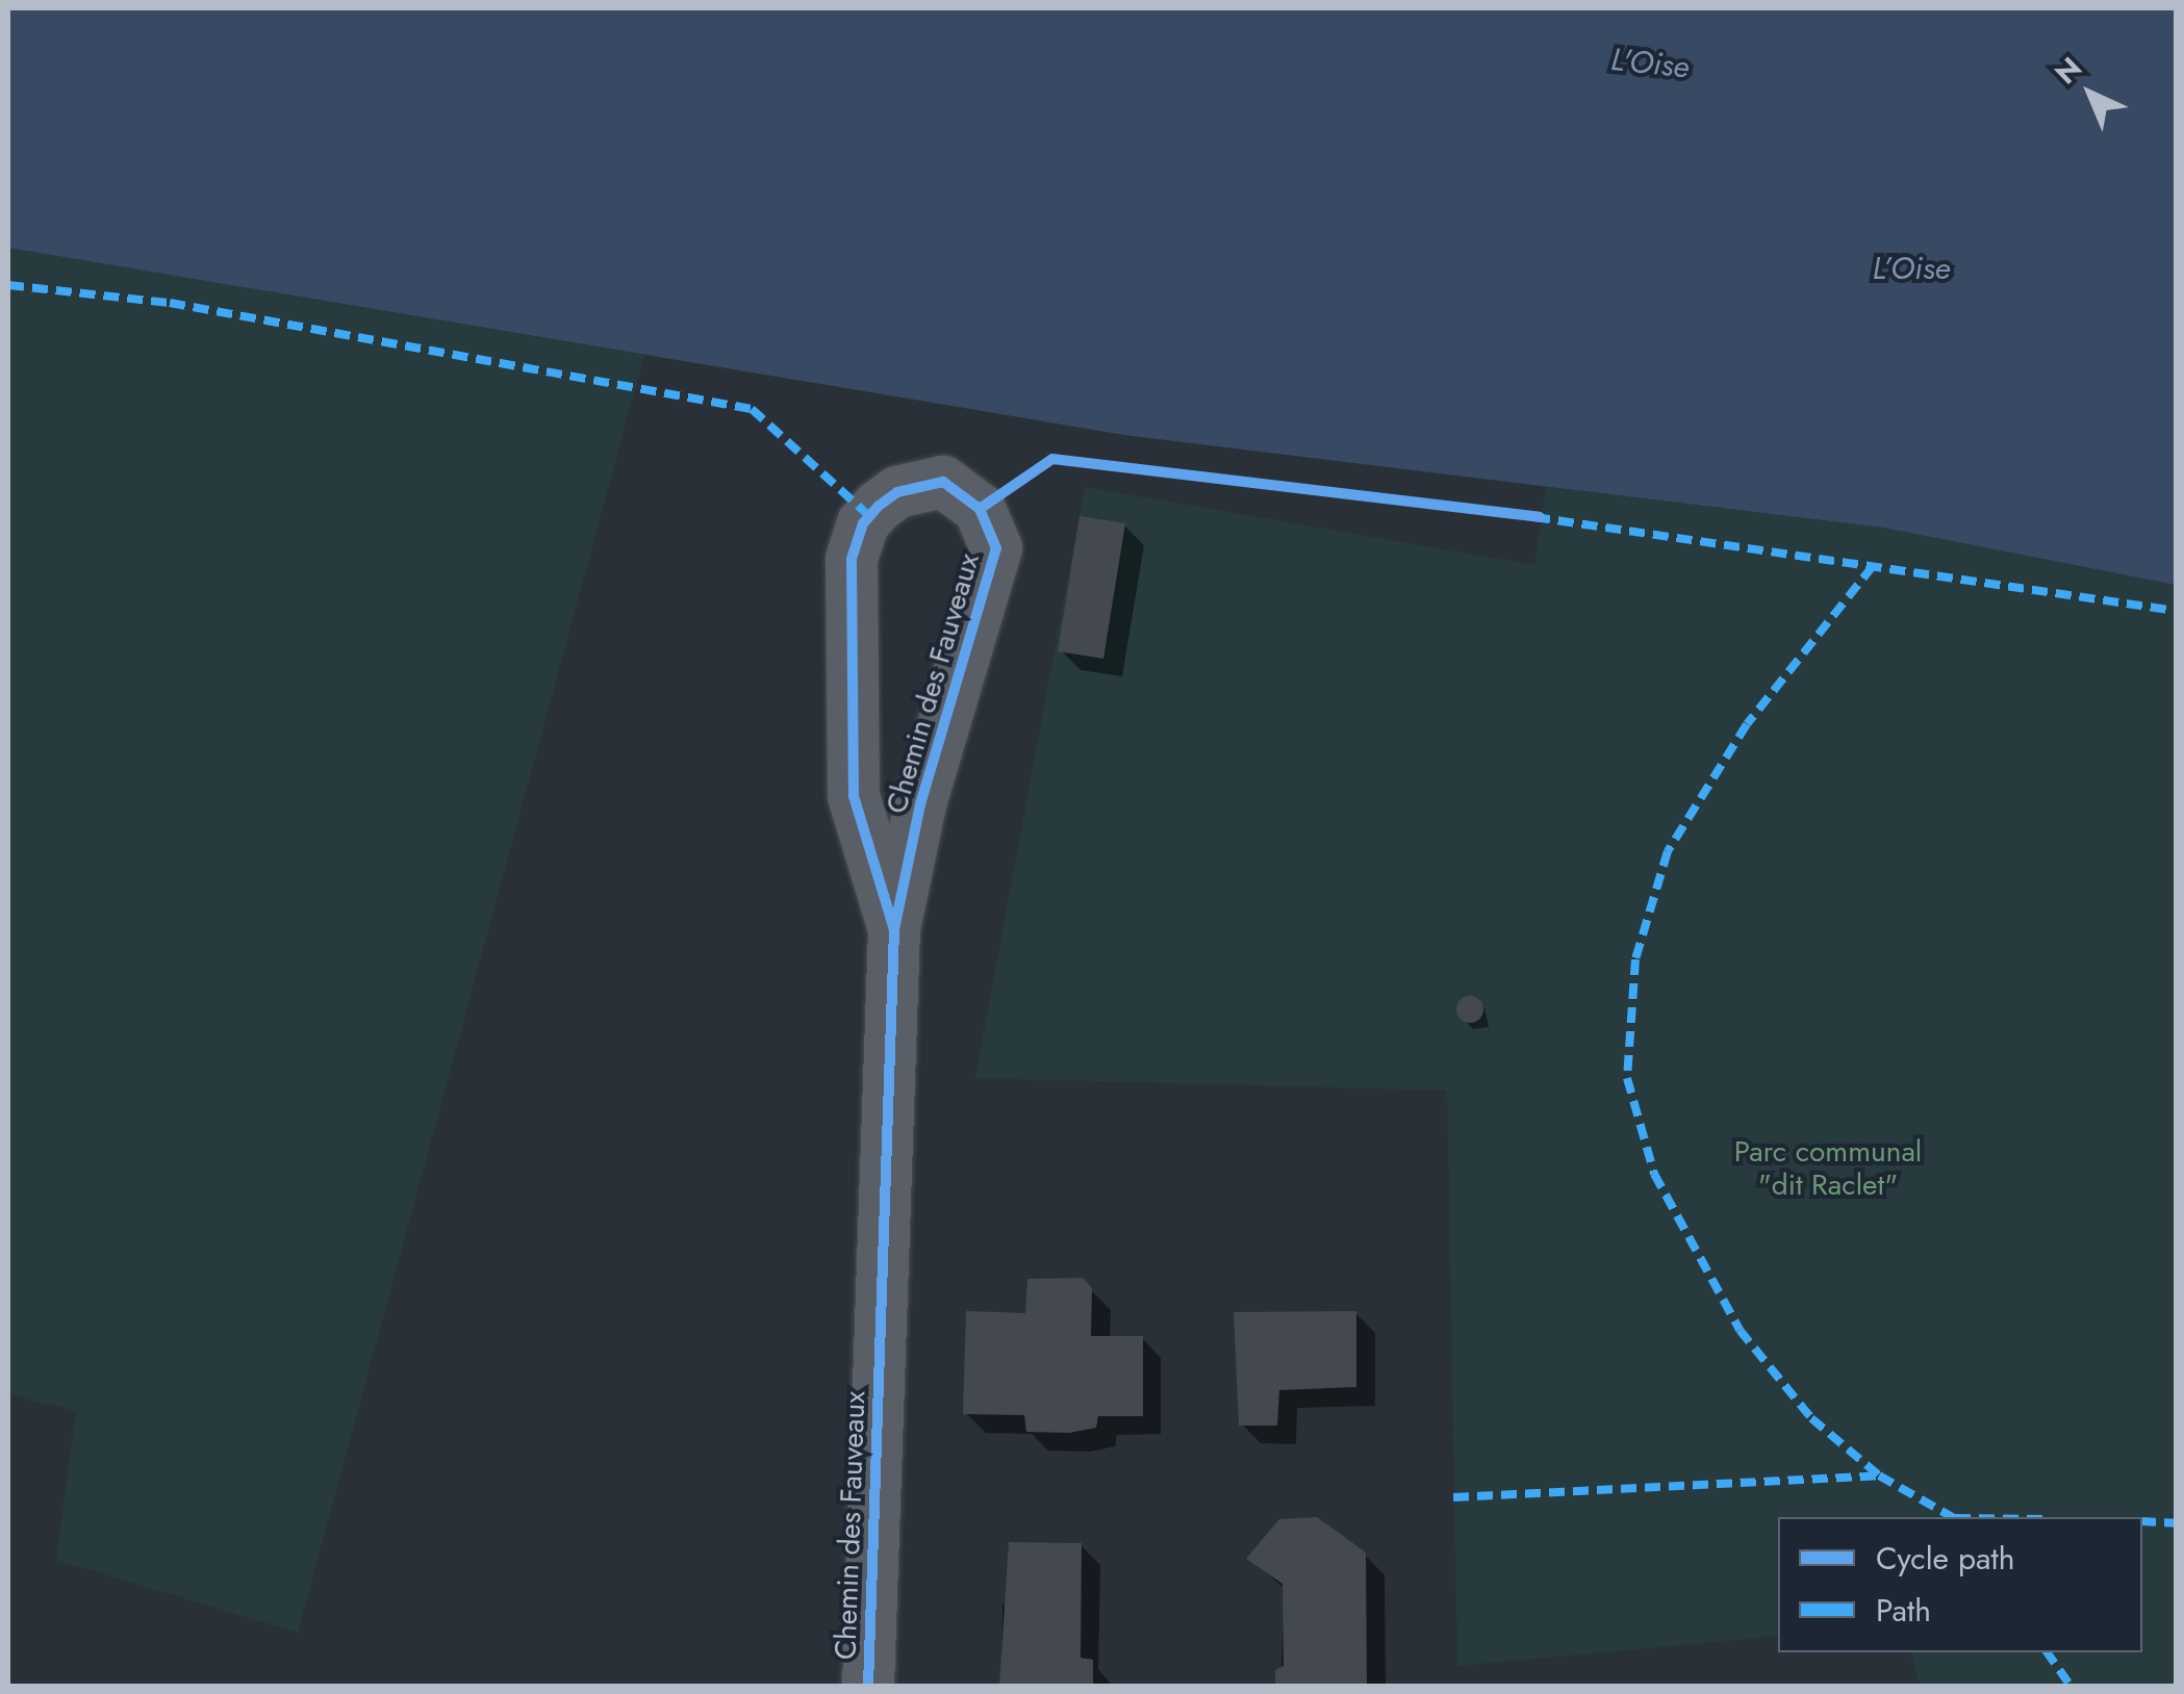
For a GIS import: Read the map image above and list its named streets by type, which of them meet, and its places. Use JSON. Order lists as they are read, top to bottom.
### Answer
{
  "streets": {
    "street": ["Chemin des Fauveaux"]
  },
  "water": ["L'Oise", "L’Oise"],
  "parks": ["Parc communal \"dit Raclet\""],
  "legend": ["Cycle path", "Path"],
  "north": "top left"
}
